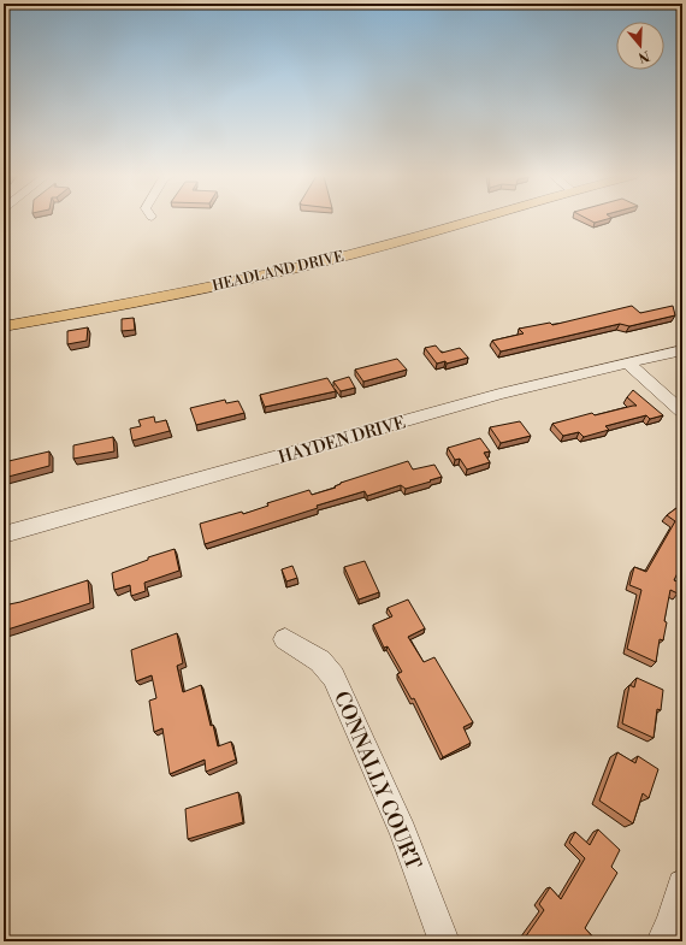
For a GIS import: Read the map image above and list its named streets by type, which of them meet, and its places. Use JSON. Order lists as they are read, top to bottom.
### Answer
{
  "streets": {
    "main road": ["HEADLAND DRIVE"],
    "street": ["HAYDEN DRIVE", "CONNALLY COURT"]
  },
  "north": "bottom"
}
